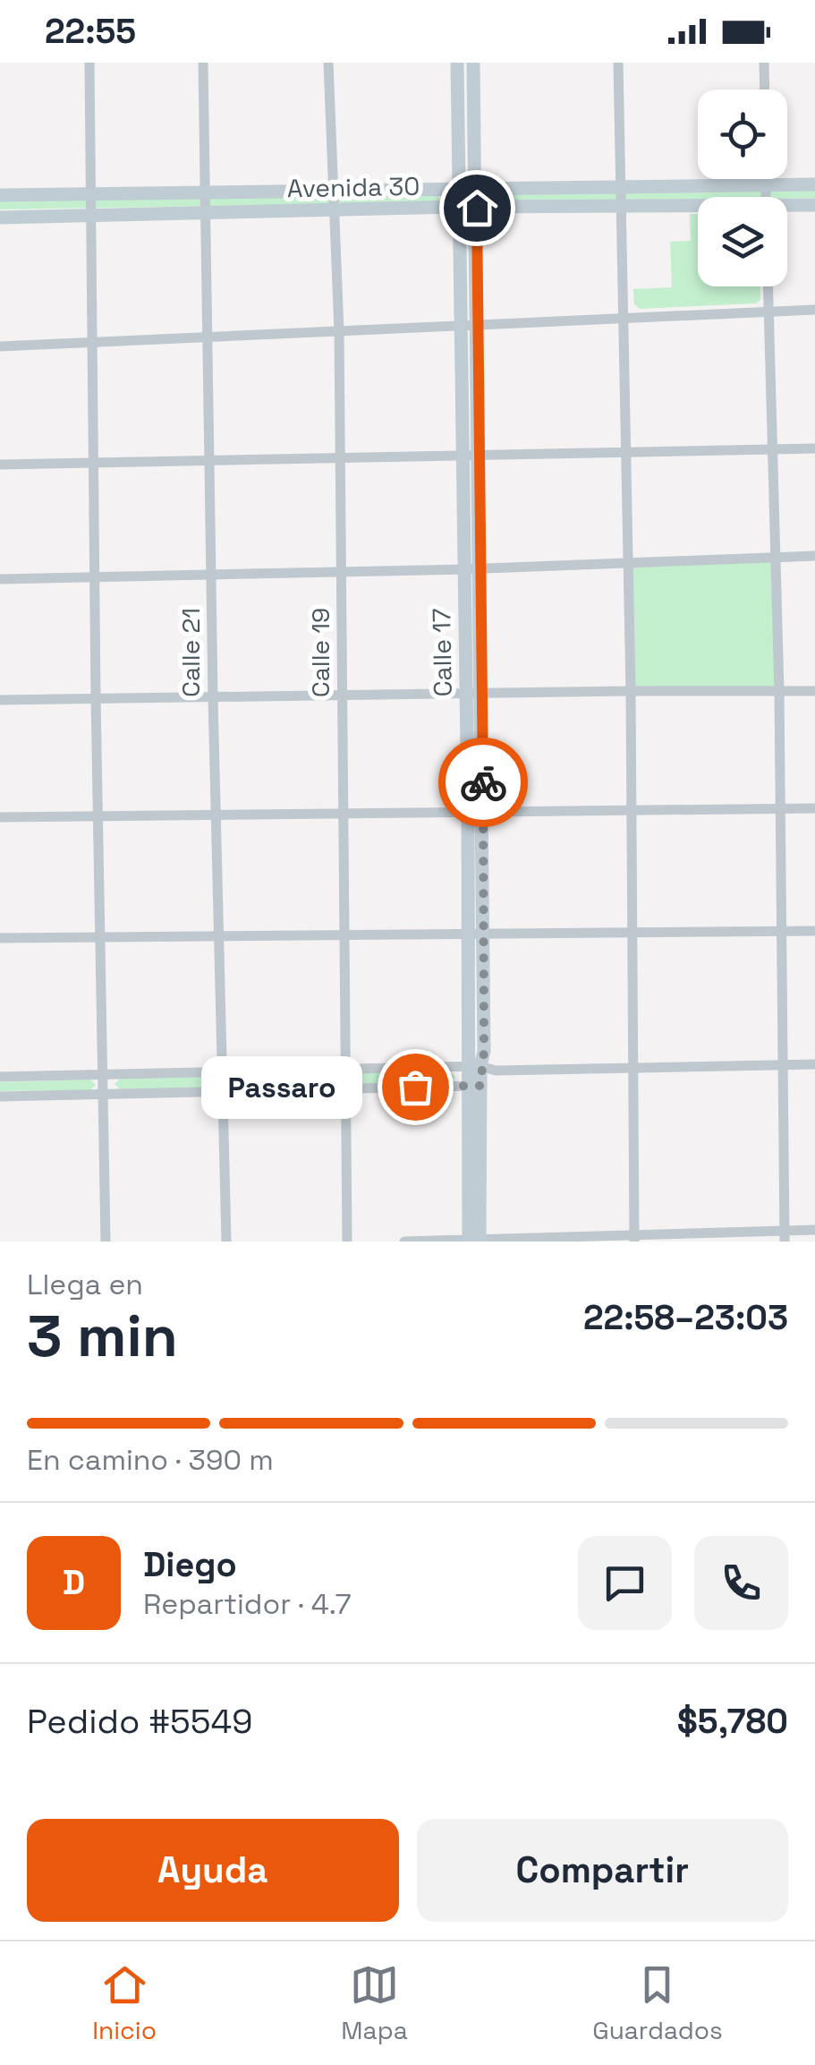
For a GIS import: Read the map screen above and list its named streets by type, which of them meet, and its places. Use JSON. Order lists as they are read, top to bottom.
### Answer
{
  "streets": {
    "main road": ["Avenida 30", "Calle 17"],
    "street": ["Calle 21", "Calle 19"]
  },
  "crossings": [
    ["Avenida 30", "Calle 21"],
    ["Avenida 30", "Calle 19"],
    ["Avenida 30", "Calle 17"]
  ],
  "places": ["Passaro"],
  "page": {
    "status": "22:55",
    "bubble": "Passaro",
    "heading": ["3 min", "Llega en", "22:58–23:03"],
    "panel": [
      "Diego",
      "Repartidor · 4.7",
      "Pedido #5549",
      "$5,780"
    ],
    "bar": "En camino · 390 m",
    "round": "D",
    "buttons": ["Ayuda", "Compartir"],
    "tabs": ["Inicio", "Mapa", "Guardados"]
  }
}
